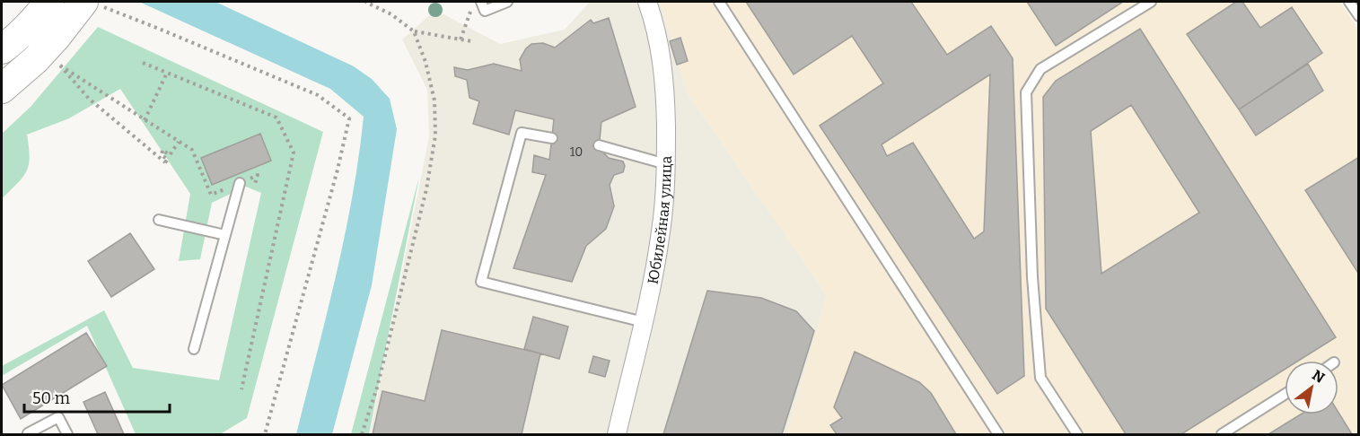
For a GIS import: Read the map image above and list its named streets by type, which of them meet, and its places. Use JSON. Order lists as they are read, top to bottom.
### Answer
{
  "streets": {
    "street": ["Юбилейная улица"]
  },
  "house_numbers": ["10"],
  "scale_bar": "50 m",
  "north": "top right"
}
